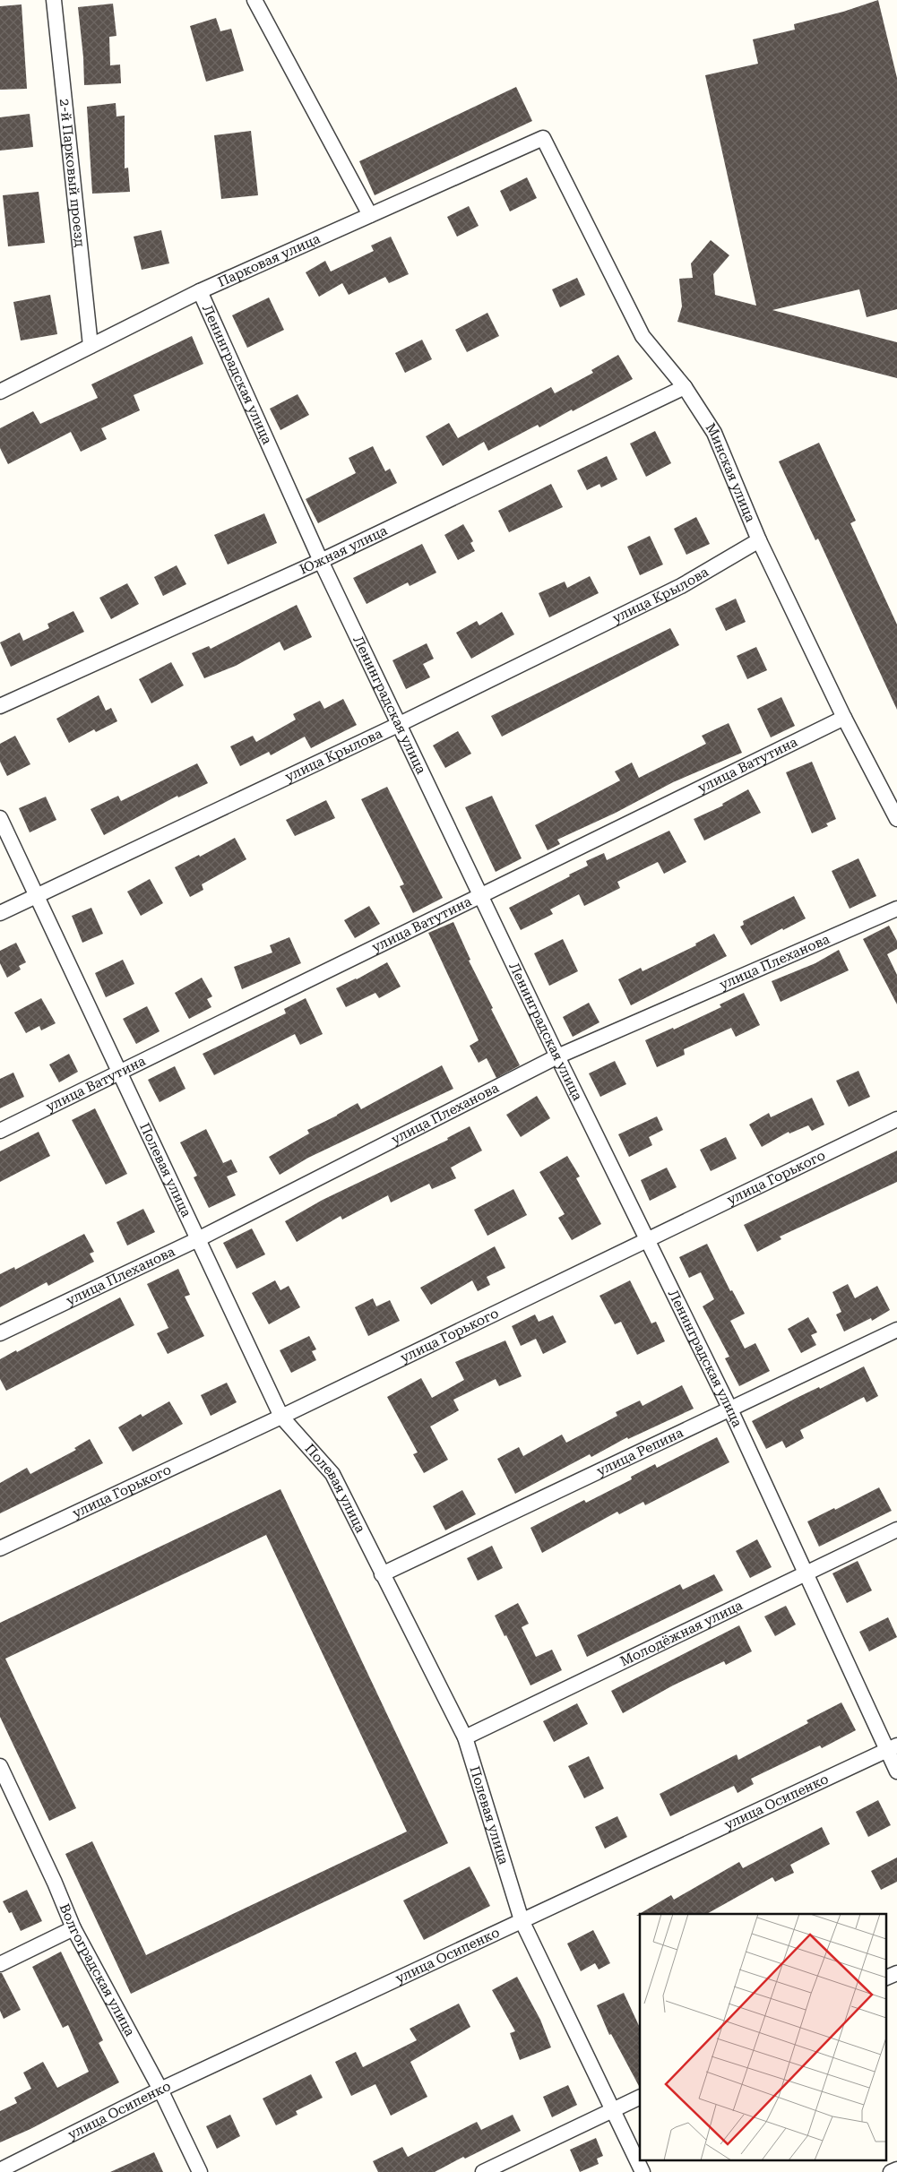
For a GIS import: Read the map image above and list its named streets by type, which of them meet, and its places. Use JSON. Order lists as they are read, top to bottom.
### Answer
{
  "streets": {
    "street": [
      "2-й Парковый проезд",
      "Парковая улица",
      "Ленинградская улица",
      "Минская улица",
      "Южная улица",
      "улица Крылова",
      "улица Ватутина",
      "улица Плеханова",
      "Полевая улица",
      "улица Горького",
      "улица Репина",
      "Молодёжная улица",
      "улица Осипенко",
      "Волгоградская улица"
    ]
  },
  "crossings": [
    ["2-й Парковый проезд", "Парковая улица"],
    ["Парковая улица", "Ленинградская улица"],
    ["Парковая улица", "Минская улица"],
    ["Ленинградская улица", "Южная улица"],
    ["Ленинградская улица", "улица Крылова"],
    ["Ленинградская улица", "улица Ватутина"],
    ["Ленинградская улица", "улица Плеханова"],
    ["Ленинградская улица", "улица Горького"],
    ["Ленинградская улица", "улица Репина"],
    ["Ленинградская улица", "Молодёжная улица"],
    ["Ленинградская улица", "улица Осипенко"],
    ["Минская улица", "Южная улица"],
    ["Минская улица", "улица Крылова"],
    ["Минская улица", "улица Ватутина"],
    ["улица Крылова", "Полевая улица"],
    ["улица Ватутина", "Полевая улица"],
    ["улица Плеханова", "Полевая улица"],
    ["Полевая улица", "улица Горького"],
    ["Полевая улица", "улица Репина"],
    ["Полевая улица", "Молодёжная улица"],
    ["Полевая улица", "улица Осипенко"],
    ["улица Осипенко", "Волгоградская улица"]
  ]
}
